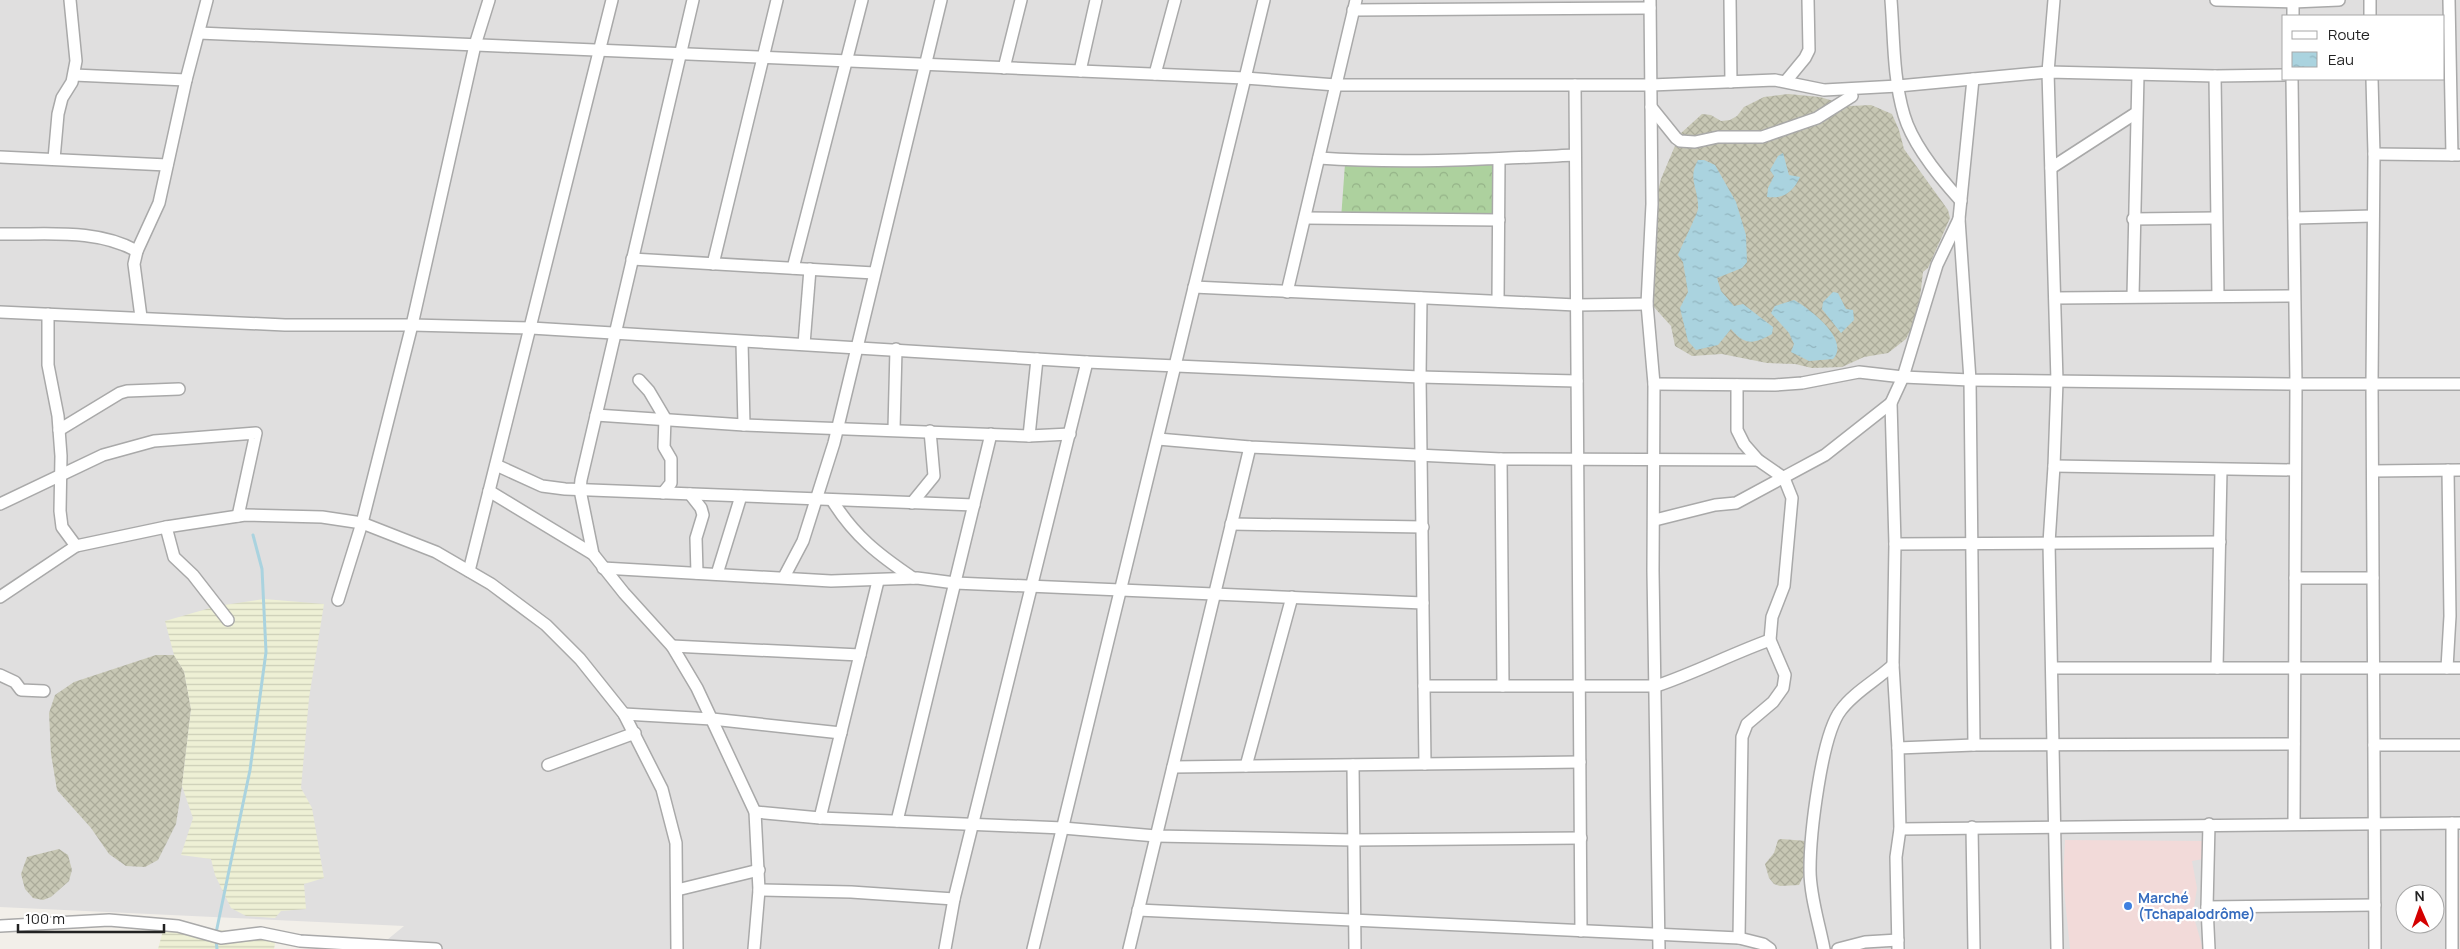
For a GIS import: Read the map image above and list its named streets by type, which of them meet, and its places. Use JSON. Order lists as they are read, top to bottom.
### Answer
{
  "places": ["Marché (Tchapalodrôme)"],
  "legend": ["Route", "Eau"],
  "scale_bar": "100 m",
  "north": "top"
}
